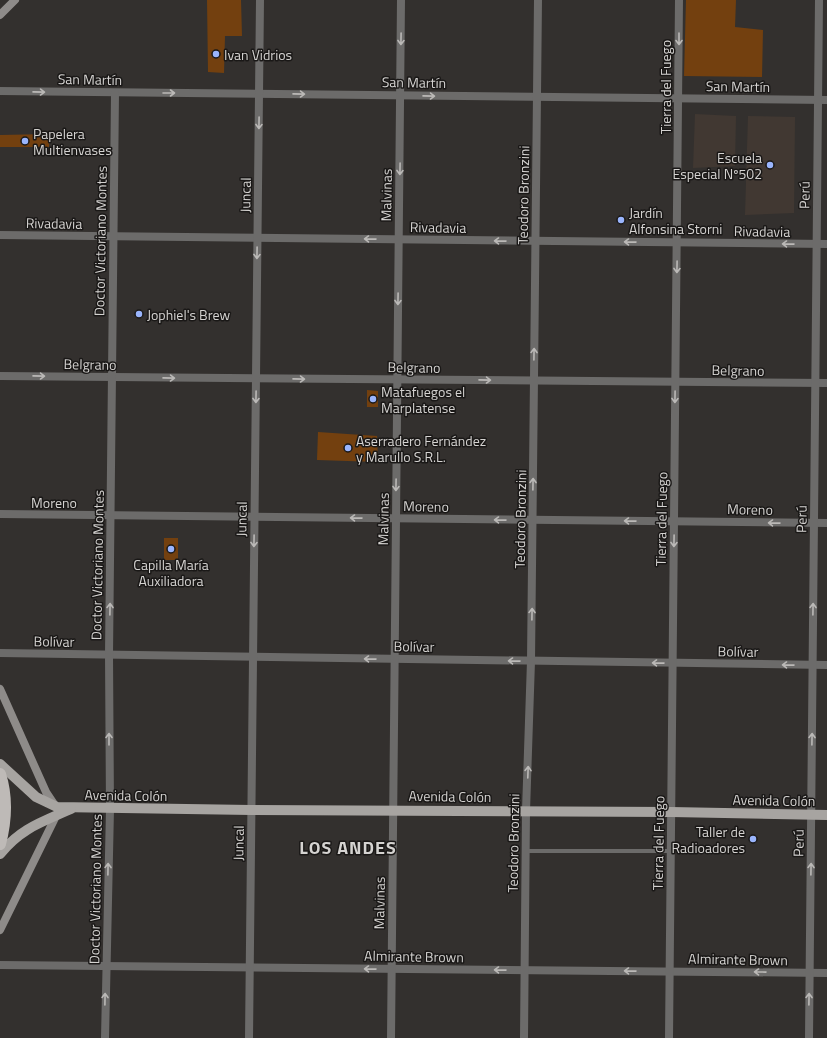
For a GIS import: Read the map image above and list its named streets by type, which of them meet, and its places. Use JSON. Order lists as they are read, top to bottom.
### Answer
{
  "streets": {
    "main road": ["Avenida Colón"],
    "street": [
      "San Martín",
      "Tierra del Fuego",
      "Juncal",
      "Malvinas",
      "Teodoro Bronzini",
      "Perú",
      "Rivadavia",
      "Doctor Victoriano Montes",
      "Belgrano",
      "Moreno",
      "Bolívar",
      "Almirante Brown"
    ]
  },
  "crossings": [
    ["San Martín", "Tierra del Fuego"],
    ["San Martín", "Juncal"],
    ["San Martín", "Malvinas"],
    ["San Martín", "Teodoro Bronzini"],
    ["San Martín", "Perú"],
    ["San Martín", "Doctor Victoriano Montes"],
    ["Tierra del Fuego", "Rivadavia"],
    ["Tierra del Fuego", "Belgrano"],
    ["Tierra del Fuego", "Moreno"],
    ["Tierra del Fuego", "Bolívar"],
    ["Tierra del Fuego", "Avenida Colón"],
    ["Tierra del Fuego", "Almirante Brown"],
    ["Juncal", "Rivadavia"],
    ["Juncal", "Belgrano"],
    ["Juncal", "Moreno"],
    ["Juncal", "Bolívar"],
    ["Juncal", "Avenida Colón"],
    ["Juncal", "Almirante Brown"],
    ["Malvinas", "Rivadavia"],
    ["Malvinas", "Belgrano"],
    ["Malvinas", "Moreno"],
    ["Malvinas", "Bolívar"],
    ["Malvinas", "Avenida Colón"],
    ["Malvinas", "Almirante Brown"],
    ["Teodoro Bronzini", "Rivadavia"],
    ["Teodoro Bronzini", "Belgrano"],
    ["Teodoro Bronzini", "Moreno"],
    ["Teodoro Bronzini", "Bolívar"],
    ["Teodoro Bronzini", "Avenida Colón"],
    ["Teodoro Bronzini", "Almirante Brown"],
    ["Perú", "Rivadavia"],
    ["Perú", "Belgrano"],
    ["Perú", "Moreno"],
    ["Perú", "Bolívar"],
    ["Perú", "Avenida Colón"],
    ["Perú", "Almirante Brown"],
    ["Rivadavia", "Doctor Victoriano Montes"],
    ["Doctor Victoriano Montes", "Belgrano"],
    ["Doctor Victoriano Montes", "Moreno"],
    ["Doctor Victoriano Montes", "Bolívar"],
    ["Doctor Victoriano Montes", "Avenida Colón"],
    ["Doctor Victoriano Montes", "Almirante Brown"]
  ],
  "one_way": [
    "San Martín",
    "Tierra del Fuego",
    "Juncal",
    "Malvinas",
    "Teodoro Bronzini",
    "Perú",
    "Rivadavia",
    "Doctor Victoriano Montes",
    "Belgrano",
    "Moreno",
    "Bolívar",
    "Almirante Brown"
  ],
  "districts": ["LOS ANDES"],
  "places": [
    "Ivan Vidrios",
    "Papelera Multienvases",
    "Escuela Especial Nº502",
    "Jardín Alfonsina Storni",
    "Jophiel's Brew",
    "Matafuegos el Marplatense",
    "Aserradero Fernández y Marullo S.R.L.",
    "Capilla María Auxiliadora",
    "Taller de Radioadores"
  ]
}
